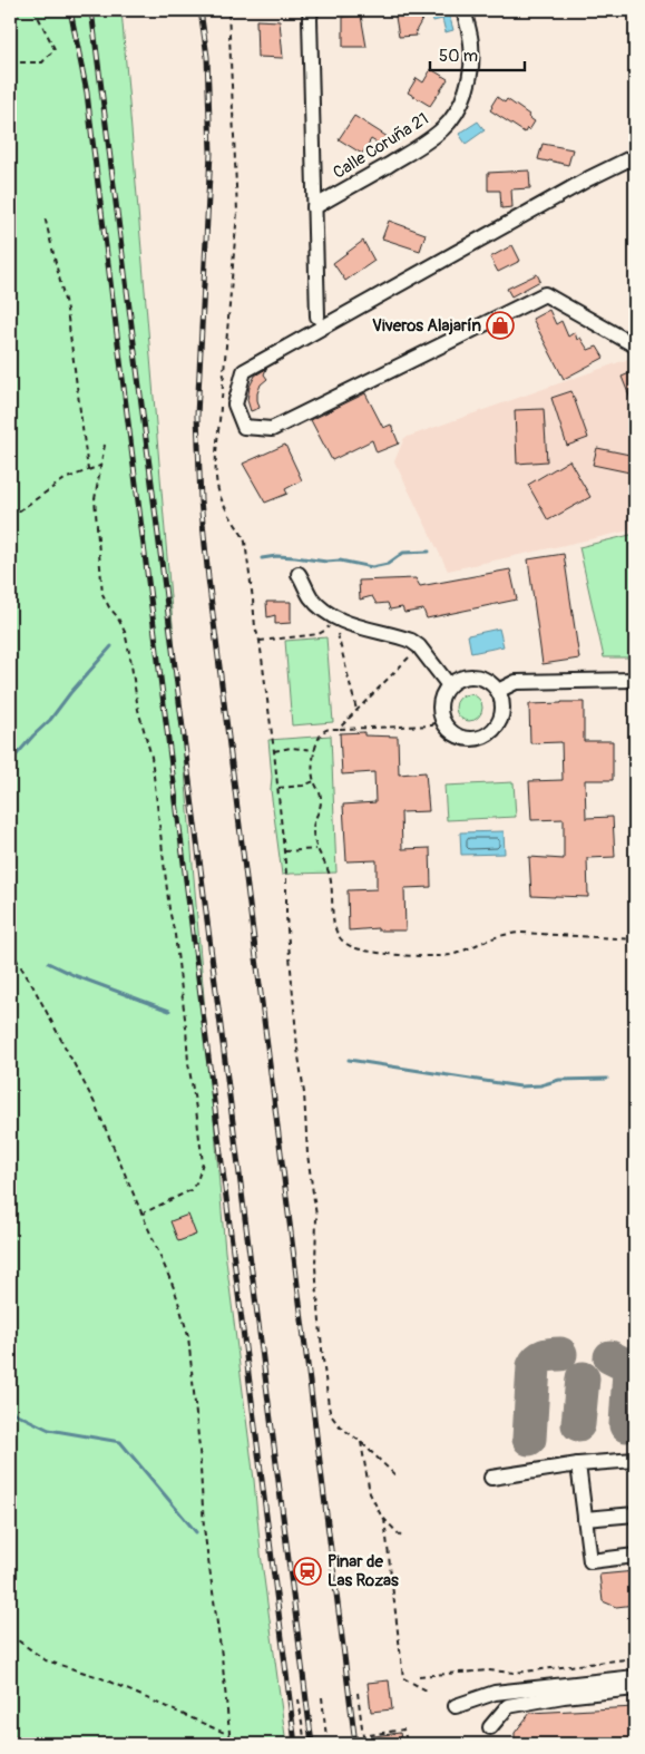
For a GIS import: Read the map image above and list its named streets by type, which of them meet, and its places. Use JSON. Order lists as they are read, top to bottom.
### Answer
{
  "streets": {
    "street": ["Calle Coruña 21"]
  },
  "places": {
    "shop": ["Viveros Alajarín"],
    "station": ["Pinar de Las Rozas"]
  },
  "scale_bar": "50 m"
}
